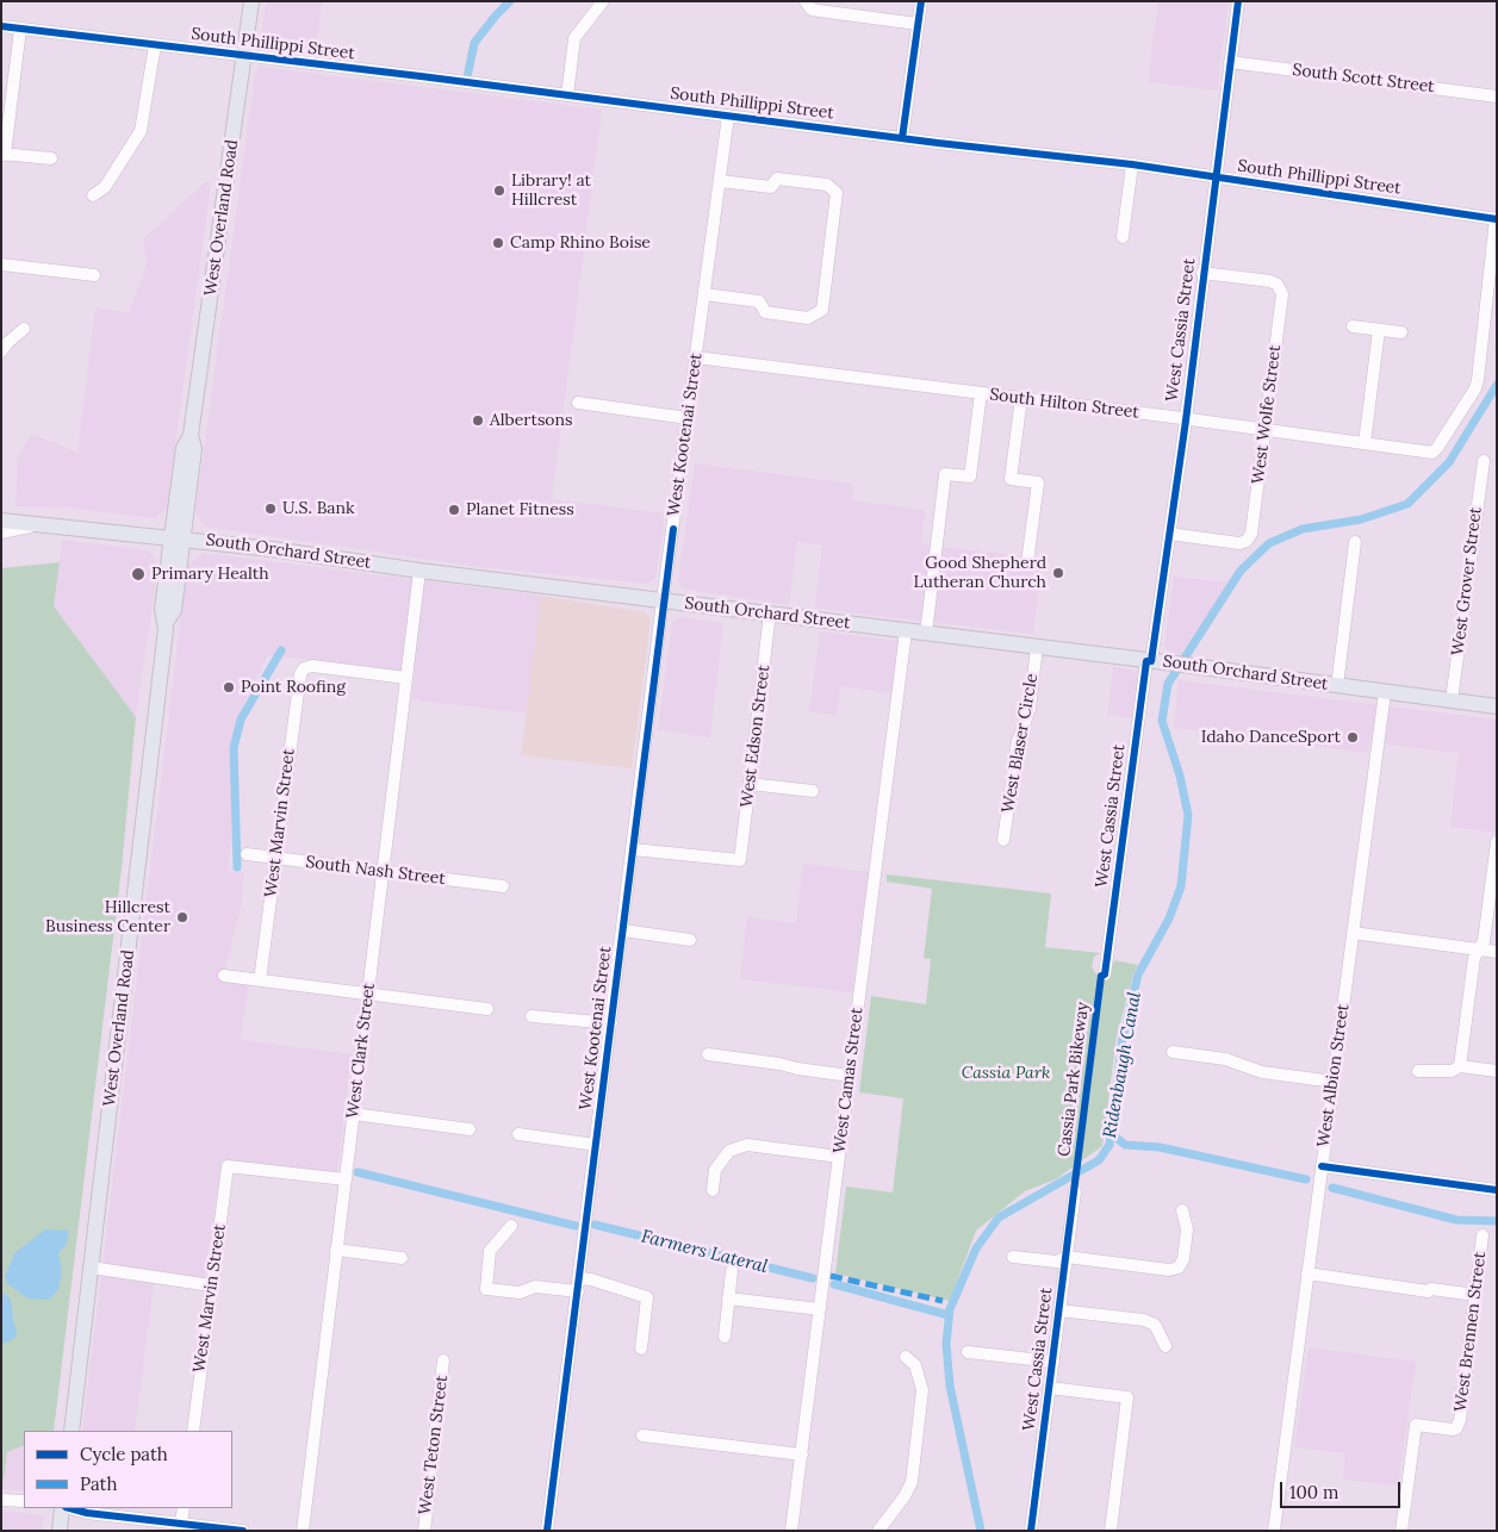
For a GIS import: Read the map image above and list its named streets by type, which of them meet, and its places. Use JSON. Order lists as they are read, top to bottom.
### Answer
{
  "streets": {
    "main road": ["West Overland Road", "South Orchard Street"],
    "street": [
      "South Phillippi Street",
      "South Scott Street",
      "West Cassia Street",
      "South Hilton Street",
      "West Wolfe Street",
      "West Kootenai Street",
      "West Grover Street",
      "West Edson Street",
      "West Blaser Circle",
      "West Marvin Street",
      "South Nash Street",
      "West Clark Street",
      "West Albion Street",
      "West Camas Street",
      "West Brennen Street",
      "West Teton Street"
    ],
    "cycle path": ["Cassia Park Bikeway"]
  },
  "crossings": [
    ["South Phillippi Street", "West Overland Road"],
    ["South Phillippi Street", "West Cassia Street"],
    ["South Phillippi Street", "South Hilton Street"],
    ["South Phillippi Street", "West Kootenai Street"],
    ["South Scott Street", "West Cassia Street"],
    ["West Overland Road", "South Orchard Street"],
    ["West Cassia Street", "South Hilton Street"],
    ["West Cassia Street", "West Wolfe Street"],
    ["West Cassia Street", "South Orchard Street"],
    ["South Hilton Street", "West Wolfe Street"],
    ["South Hilton Street", "West Kootenai Street"],
    ["West Kootenai Street", "South Orchard Street"],
    ["West Kootenai Street", "West Edson Street"],
    ["South Orchard Street", "West Grover Street"],
    ["South Orchard Street", "West Edson Street"],
    ["South Orchard Street", "West Blaser Circle"],
    ["South Orchard Street", "West Clark Street"],
    ["South Orchard Street", "West Albion Street"],
    ["South Orchard Street", "West Camas Street"],
    ["West Marvin Street", "South Nash Street"],
    ["West Marvin Street", "West Clark Street"],
    ["South Nash Street", "West Clark Street"]
  ],
  "water": ["Ridenbaugh Canal", "Farmers Lateral"],
  "parks": ["Cassia Park"],
  "places": [
    "Library! at Hillcrest",
    "Camp Rhino Boise",
    "Albertsons",
    "U.S. Bank",
    "Planet Fitness",
    "Good Shepherd Lutheran Church",
    "Primary Health",
    "Point Roofing",
    "Idaho DanceSport",
    "Hillcrest Business Center"
  ],
  "legend": ["Cycle path", "Path"],
  "scale_bar": "100 m"
}
